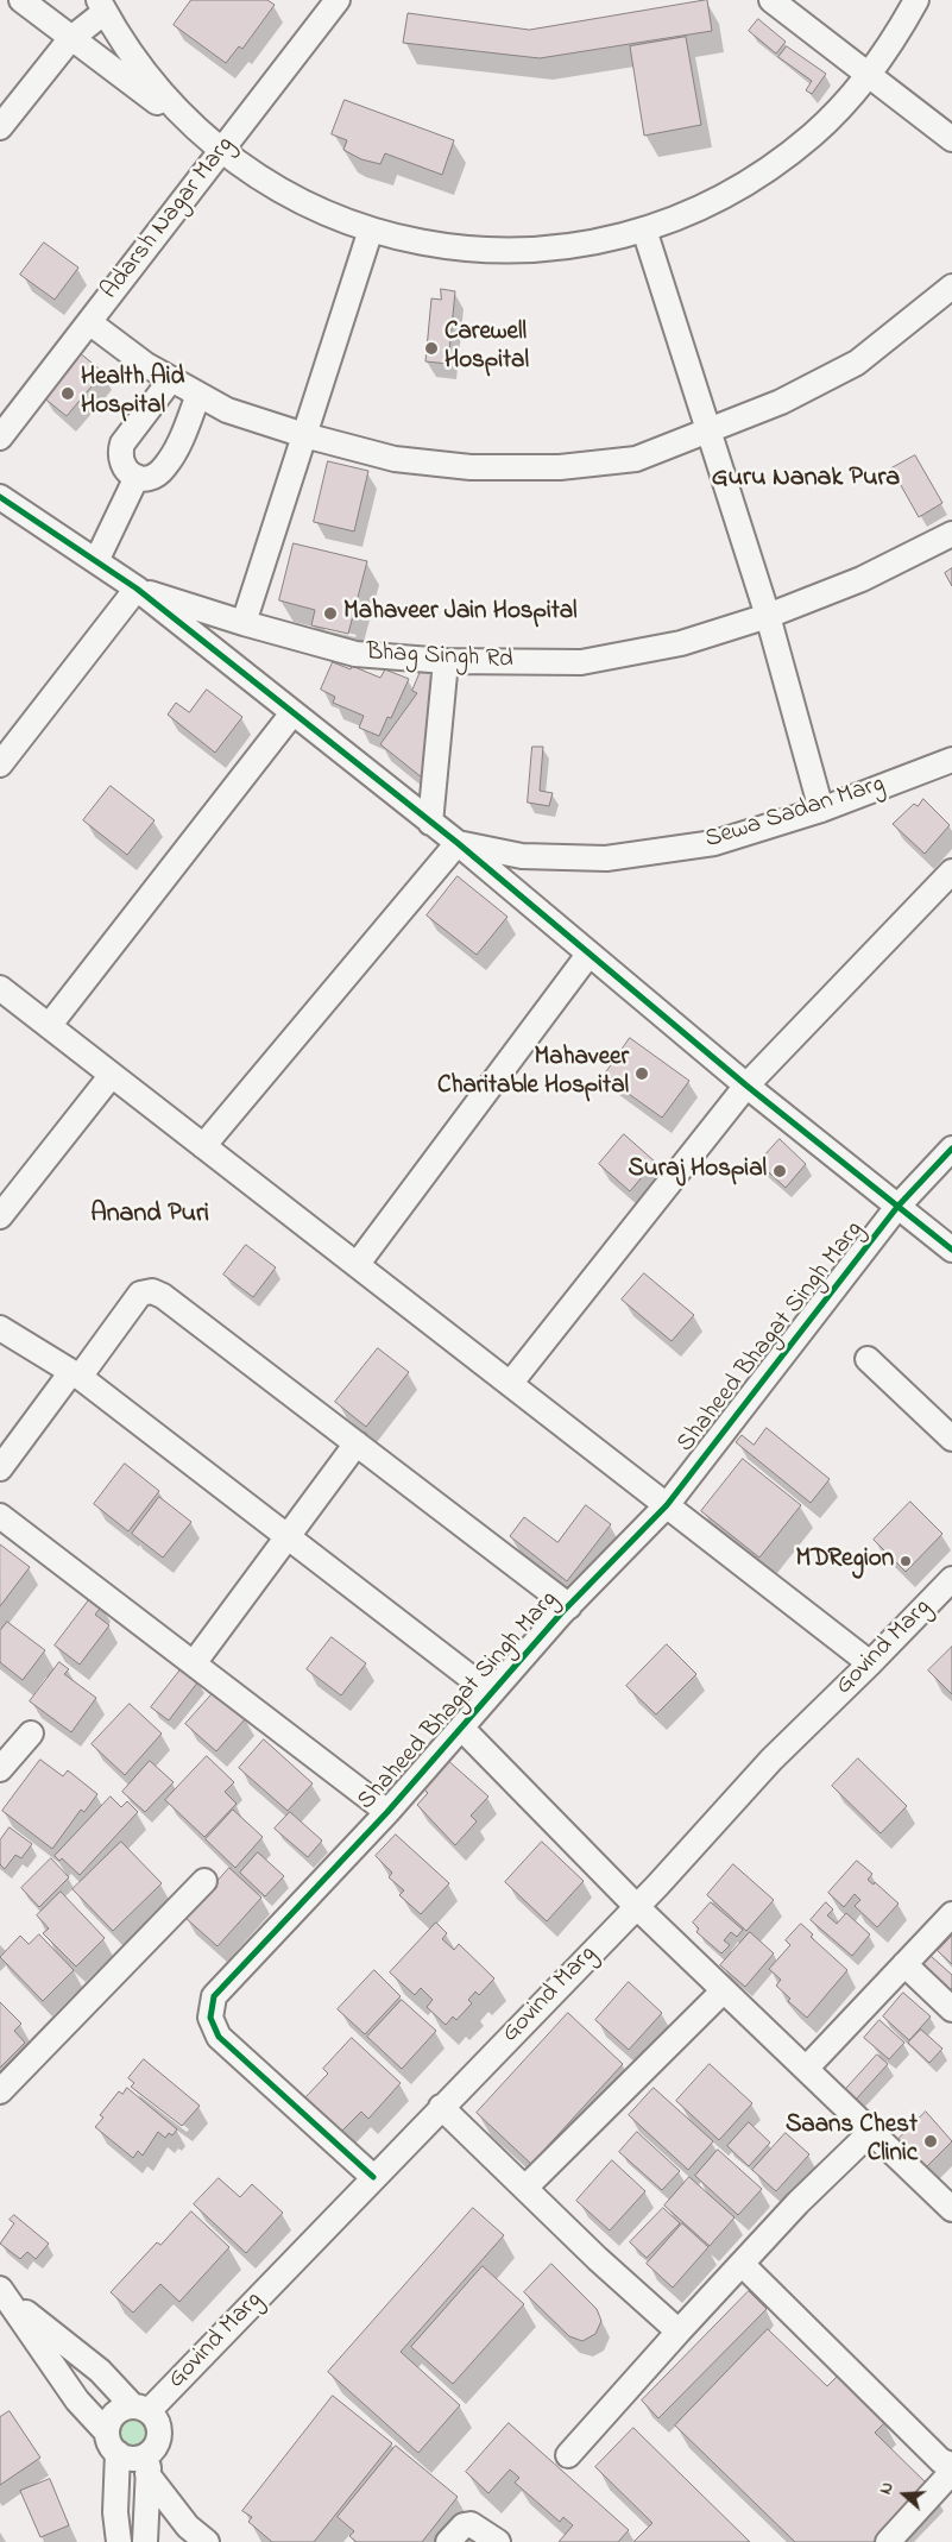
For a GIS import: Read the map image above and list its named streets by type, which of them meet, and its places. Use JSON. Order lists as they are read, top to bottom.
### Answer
{
  "streets": {
    "street": [
      "Adarsh Nagar Marg",
      "Bhag Singh Rd",
      "Sewa Sadan Marg",
      "Shaheed Bhagat Singh Marg",
      "Govind Marg"
    ]
  },
  "crossings": [
    ["Shaheed Bhagat Singh Marg", "Govind Marg"]
  ],
  "districts": ["Guru Nanak Pura", "Anand Puri"],
  "places": [
    "Carewell Hospital",
    "Health Aid Hospital",
    "Mahaveer Jain Hospital",
    "Mahaveer Charitable Hospital",
    "Suraj Hospial",
    "MDRegion",
    "Saans Chest Clinic"
  ],
  "north": "left"
}
